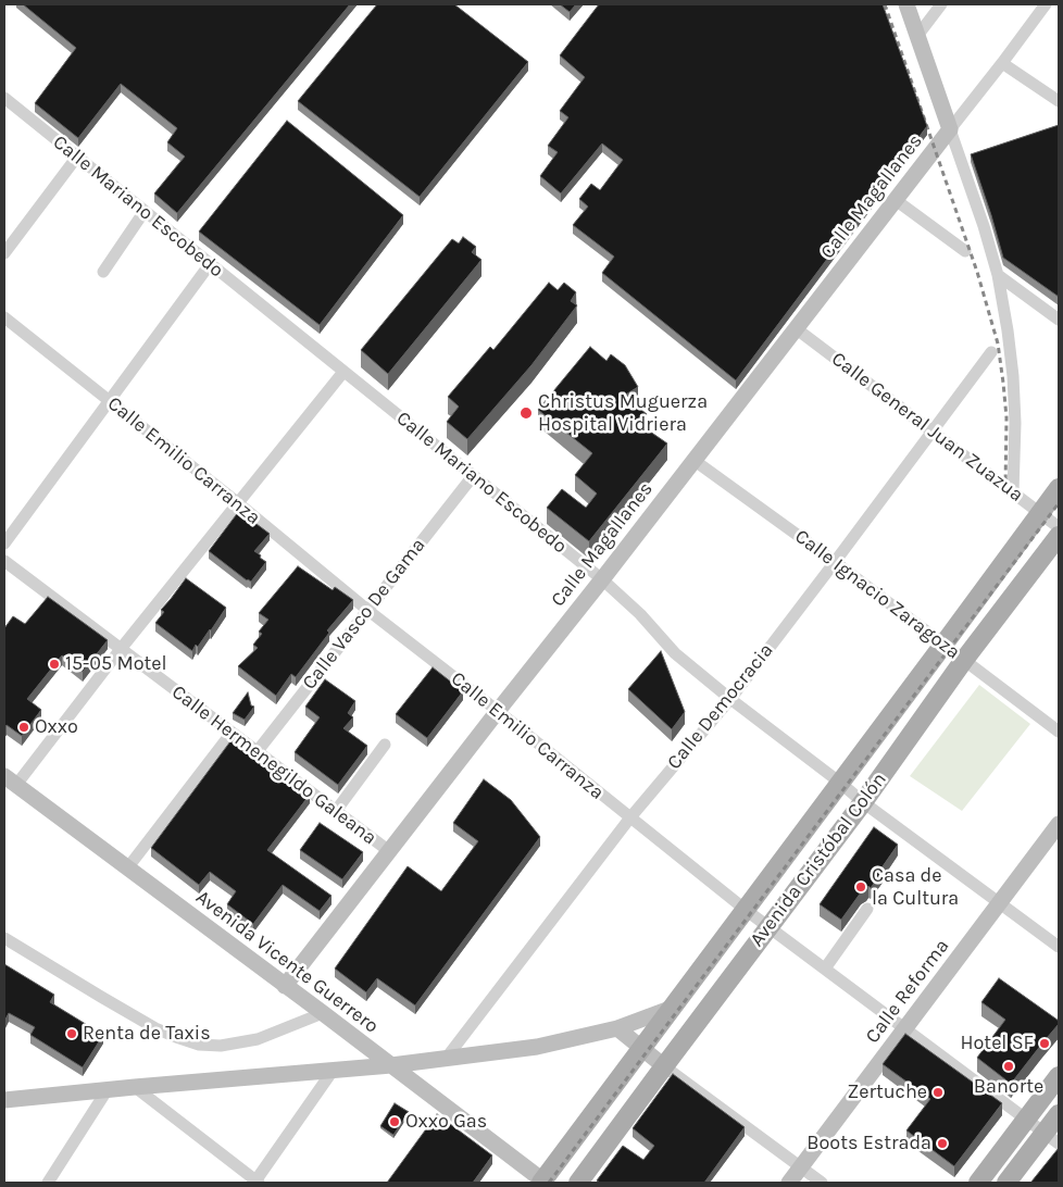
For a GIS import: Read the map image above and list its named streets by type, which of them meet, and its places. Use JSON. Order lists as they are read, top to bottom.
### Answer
{
  "streets": {
    "main road": ["Avenida Cristóbal Colón"],
    "street": [
      "Calle Magallanes",
      "Calle Mariano Escobedo",
      "Calle General Juan Zuazua",
      "Calle Emilio Carranza",
      "Calle Ignacio Zaragoza",
      "Calle Vasco De Gama",
      "Calle Democracia",
      "Calle Hermenegildo Galeana",
      "Avenida Vicente Guerrero",
      "Calle Reforma"
    ]
  },
  "crossings": [
    ["Calle Magallanes", "Calle Mariano Escobedo"],
    ["Calle Magallanes", "Calle General Juan Zuazua"],
    ["Calle Magallanes", "Calle Emilio Carranza"],
    ["Calle Magallanes", "Calle Ignacio Zaragoza"],
    ["Calle Magallanes", "Calle Hermenegildo Galeana"],
    ["Calle Magallanes", "Avenida Vicente Guerrero"],
    ["Calle Mariano Escobedo", "Calle Vasco De Gama"],
    ["Calle Mariano Escobedo", "Calle Democracia"],
    ["Calle Mariano Escobedo", "Avenida Cristóbal Colón"],
    ["Calle Mariano Escobedo", "Calle Reforma"],
    ["Calle General Juan Zuazua", "Calle Democracia"],
    ["Calle Emilio Carranza", "Calle Vasco De Gama"],
    ["Calle Emilio Carranza", "Calle Democracia"],
    ["Calle Emilio Carranza", "Avenida Cristóbal Colón"],
    ["Calle Emilio Carranza", "Calle Reforma"],
    ["Calle Ignacio Zaragoza", "Calle Democracia"],
    ["Calle Ignacio Zaragoza", "Avenida Cristóbal Colón"],
    ["Calle Vasco De Gama", "Calle Hermenegildo Galeana"]
  ],
  "places": [
    "Christus Muguerza Hospital Vidriera",
    "15-05 Motel",
    "Oxxo",
    "Casa de la Cultura",
    "Renta de Taxis",
    "Hotel SF",
    "Banorte",
    "Zertuche",
    "Oxxo Gas",
    "Boots Estrada"
  ]
}
